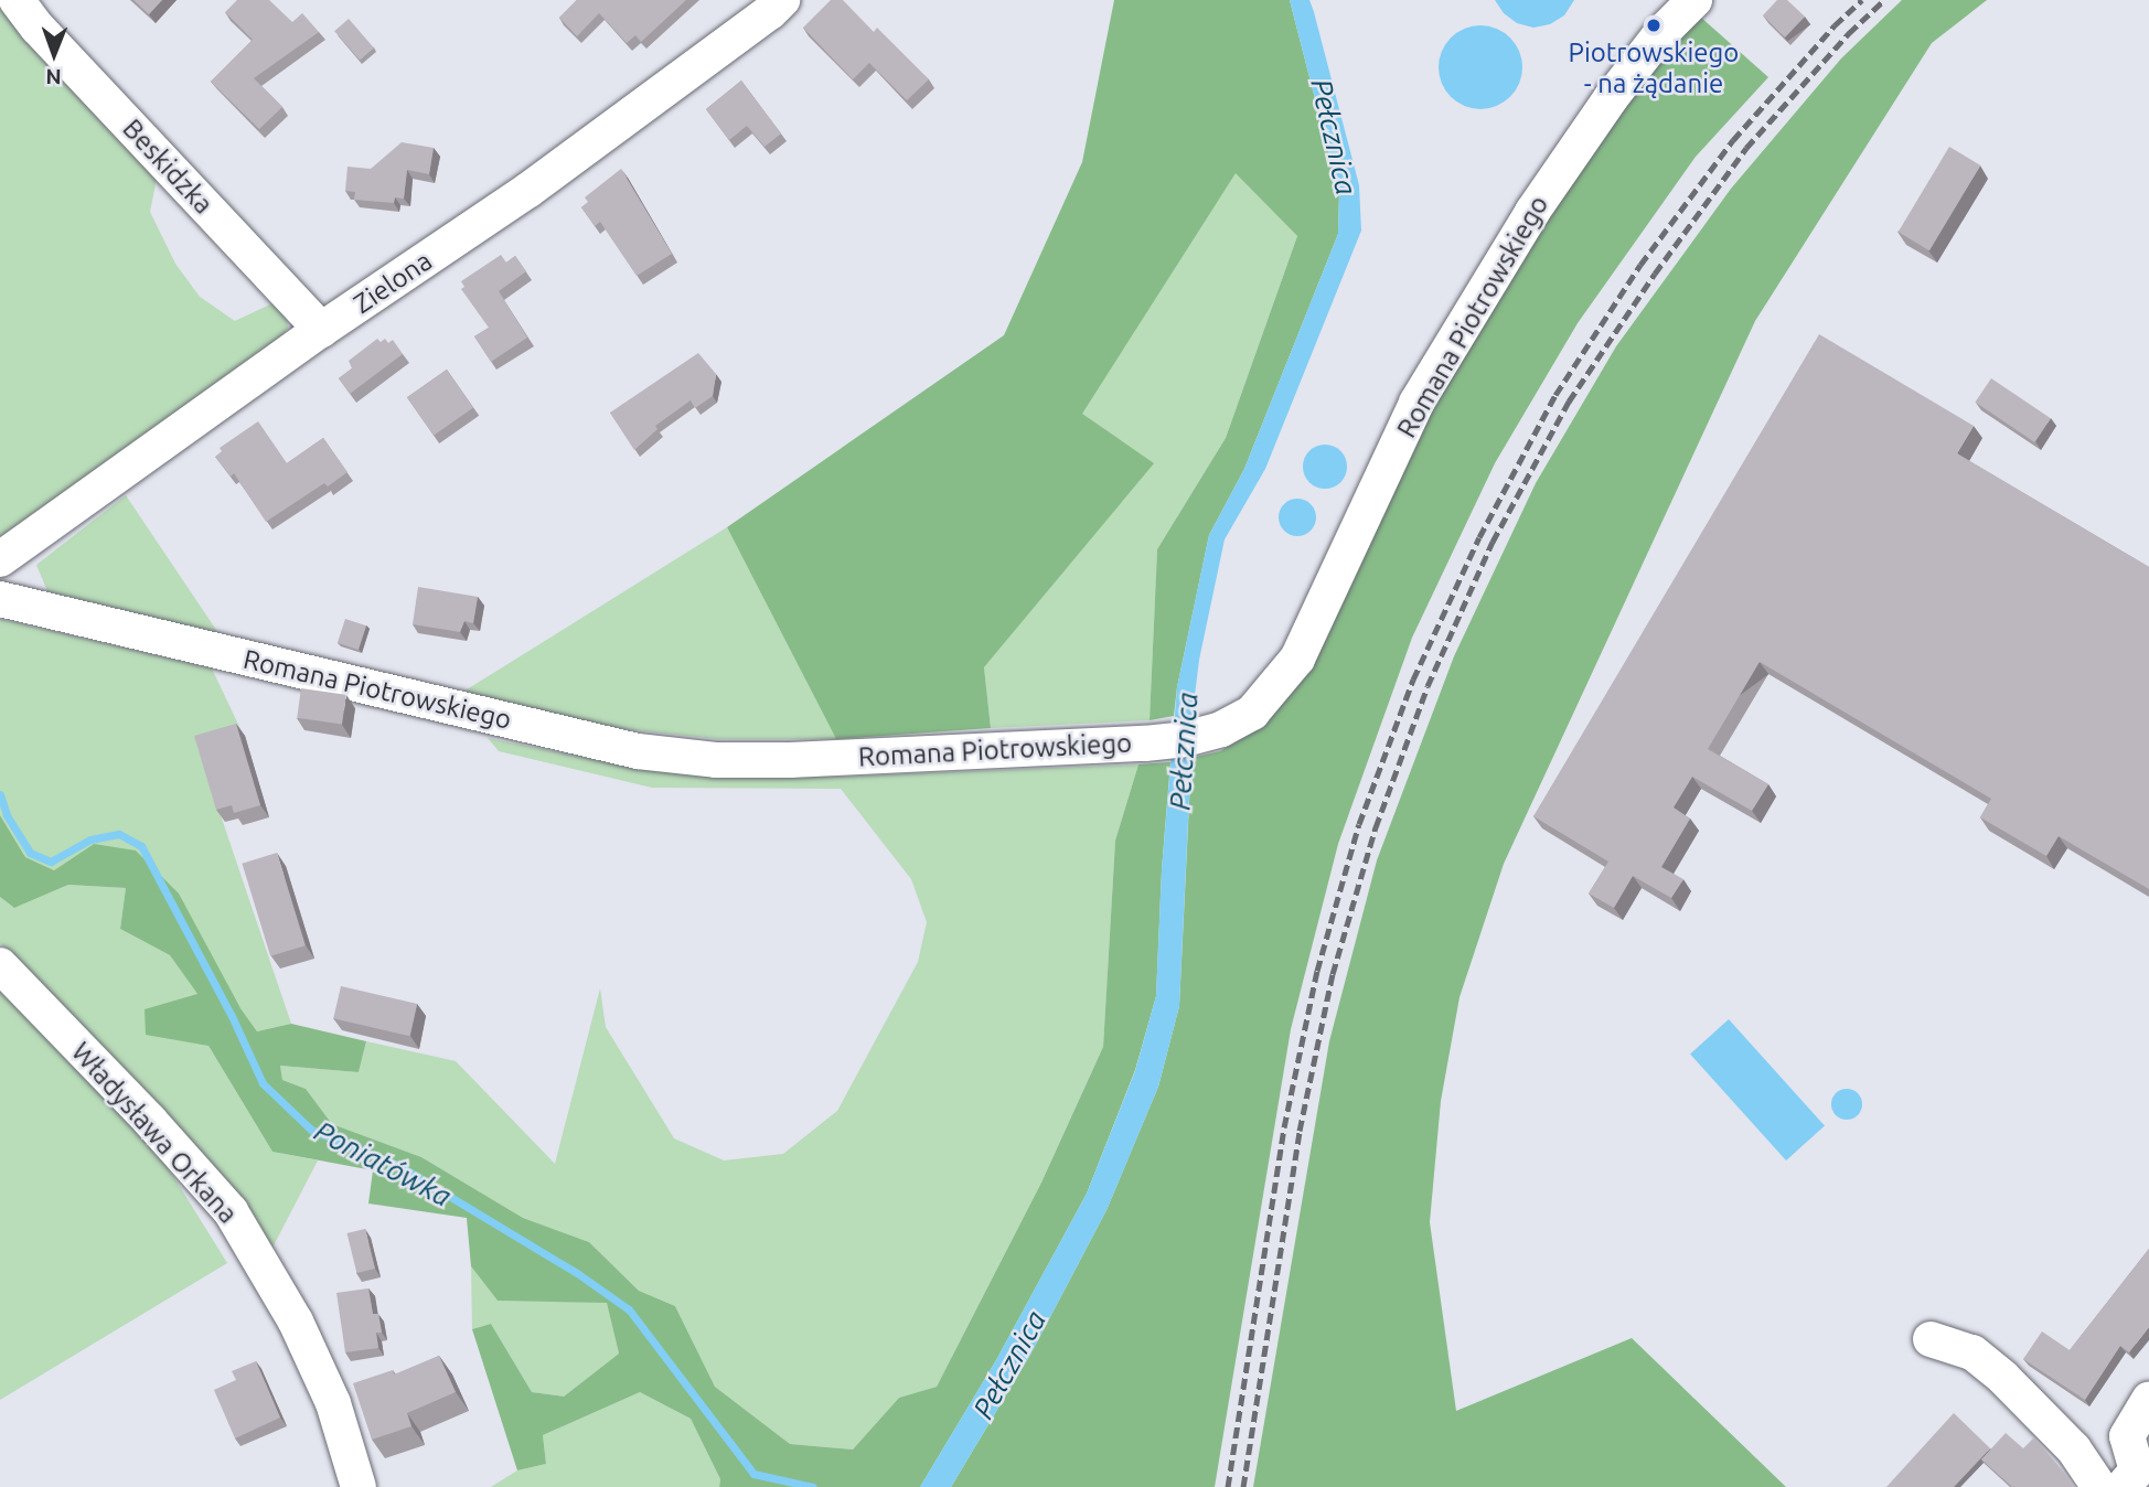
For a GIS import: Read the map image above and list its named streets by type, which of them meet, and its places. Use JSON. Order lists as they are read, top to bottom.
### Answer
{
  "streets": {
    "street": [
      "Beskidzka",
      "Zielona",
      "Romana Piotrowskiego",
      "Władysława Orkana"
    ]
  },
  "crossings": [
    ["Beskidzka", "Zielona"]
  ],
  "water": ["Pełcznica", "Poniatówka"],
  "places": ["Piotrowskiego - na żądanie"],
  "north": "bottom"
}
